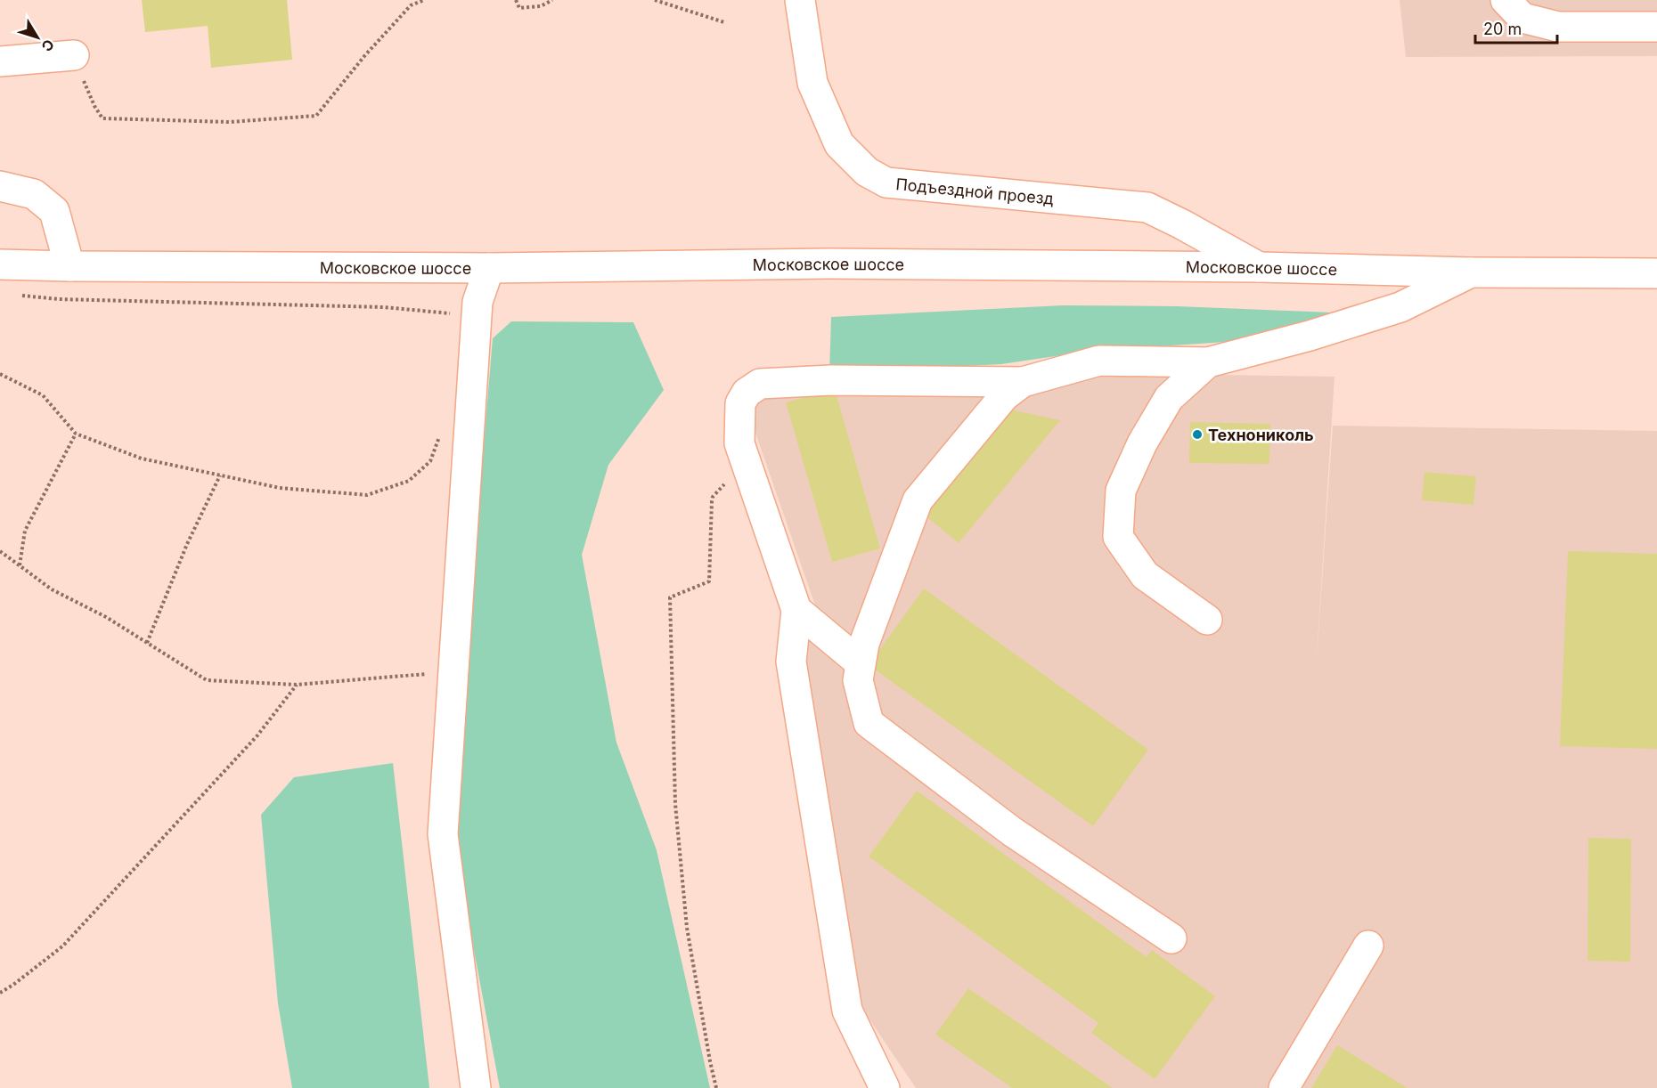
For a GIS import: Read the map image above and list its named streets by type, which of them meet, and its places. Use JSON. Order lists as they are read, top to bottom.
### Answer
{
  "streets": {
    "main road": ["Подъездной проезд", "Московское шоссе"]
  },
  "crossings": [
    ["Подъездной проезд", "Московское шоссе"]
  ],
  "places": ["Технониколь"],
  "scale_bar": "20 m",
  "north": "bottom right"
}
